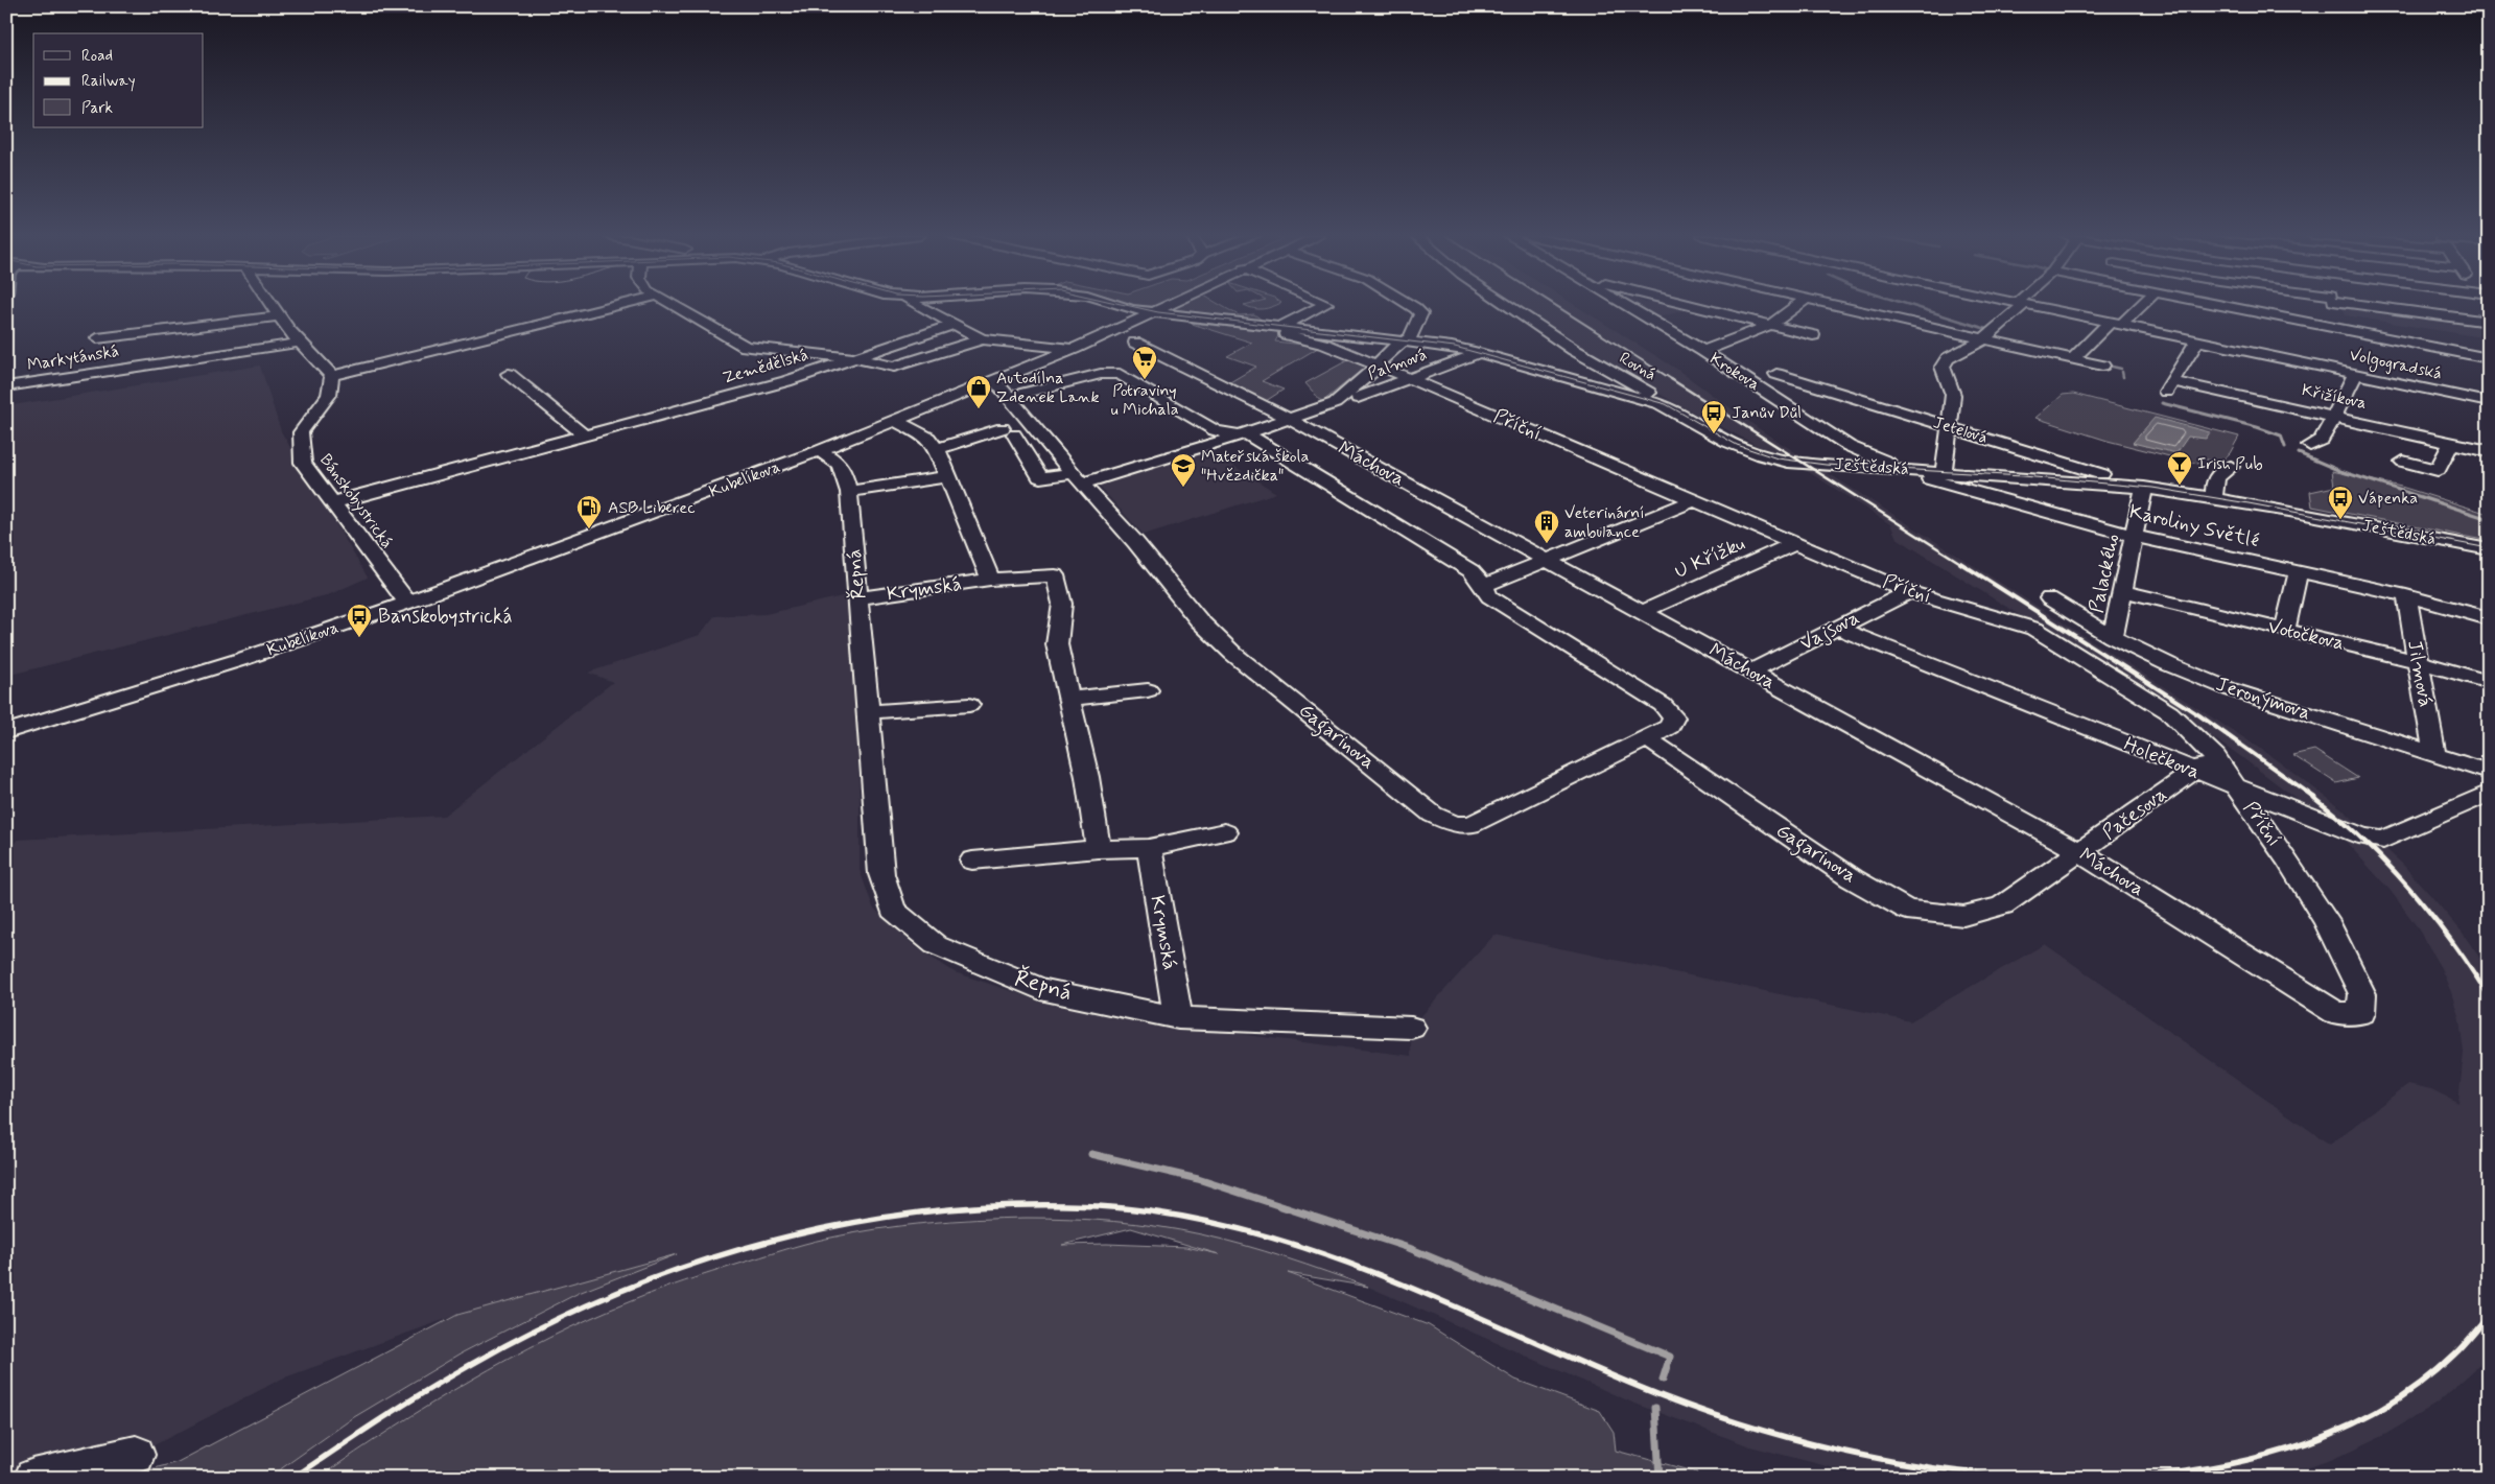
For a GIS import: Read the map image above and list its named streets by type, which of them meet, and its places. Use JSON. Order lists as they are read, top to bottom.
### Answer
{
  "streets": {
    "street": [
      "Markytánská",
      "Palmová",
      "Volgogradská",
      "Zemědělská",
      "Rovná",
      "Krokova",
      "Křižíkova",
      "Příční",
      "Jetelová",
      "Máchova",
      "Ještědská",
      "Kubelíkova",
      "Bánskobystrická",
      "Karoliny Světlé",
      "U Křížku",
      "Palackého",
      "Řepná",
      "Krymská",
      "Vajsova",
      "Votočkova",
      "Jilmová",
      "Jeronýmova",
      "Gagarinova",
      "Holečkova",
      "Pačesova"
    ]
  },
  "crossings": [
    ["Palmová", "Příční"],
    ["Palmová", "Ještědská"],
    ["Volgogradská", "Křižíkova"],
    ["Zemědělská", "Bánskobystrická"],
    ["Rovná", "Ještědská"],
    ["Krokova", "Ještědská"],
    ["Krokova", "Karoliny Světlé"],
    ["Příční", "Máchova"],
    ["Příční", "Ještědská"],
    ["Příční", "U Křížku"],
    ["Příční", "Vajsova"],
    ["Příční", "Holečkova"],
    ["Příční", "Pačesova"],
    ["Jetelová", "Ještědská"],
    ["Jetelová", "Palackého"],
    ["Máchova", "U Křížku"],
    ["Máchova", "Vajsova"],
    ["Máchova", "Pačesova"],
    ["Ještědská", "Kubelíkova"],
    ["Ještědská", "Karoliny Světlé"],
    ["Ještědská", "Palackého"],
    ["Kubelíkova", "Bánskobystrická"],
    ["Kubelíkova", "Řepná"],
    ["Kubelíkova", "Krymská"],
    ["Kubelíkova", "Gagarinova"],
    ["Karoliny Světlé", "Palackého"],
    ["Karoliny Světlé", "Jilmová"],
    ["Palackého", "Votočkova"],
    ["Palackého", "Jeronýmova"],
    ["Řepná", "Krymská"],
    ["Vajsova", "Holečkova"],
    ["Votočkova", "Jilmová"],
    ["Jilmová", "Jeronýmova"],
    ["Gagarinova", "Pačesova"],
    ["Holečkova", "Pačesova"]
  ],
  "places": {
    "supermarket": ["Potraviny u Michala"],
    "shop": ["Autodílna Zdenek Lank"],
    "bus stop": ["Janův Důl", "Vápenka", "Banskobystrická"],
    "bar": ["Irish Pub"],
    "school or university": ["Mateřská škola \"Hvězdička\""],
    "fuel station": ["ASB Liberec"],
    "building": ["Veterinární ambulance"]
  },
  "legend": ["Road", "Railway", "Park"]
}
